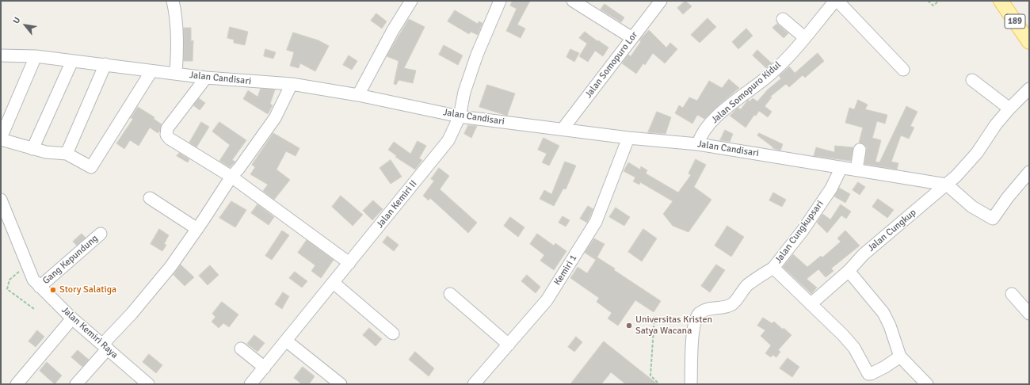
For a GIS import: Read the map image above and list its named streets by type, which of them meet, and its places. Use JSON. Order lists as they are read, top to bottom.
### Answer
{
  "streets": {
    "main road": ["189"],
    "street": [
      "Jalan Somopuro Lor",
      "Jalan Candisari",
      "Jalan Somopuro Kidul",
      "Jalan Kemiri II",
      "Jalan Cungkup",
      "Jalan Cungkupsari",
      "Gang Kepundung",
      "Kemiri 1",
      "Jalan Kemiri Raya"
    ]
  },
  "crossings": [
    ["Jalan Somopuro Lor", "Jalan Candisari"],
    ["Jalan Candisari", "Jalan Somopuro Kidul"],
    ["Jalan Candisari", "Jalan Kemiri II"],
    ["Jalan Candisari", "Jalan Cungkup"],
    ["Jalan Candisari", "Jalan Cungkupsari"],
    ["Jalan Candisari", "Kemiri 1"],
    ["Gang Kepundung", "Jalan Kemiri Raya"]
  ],
  "places": ["Story Salatiga", "Universitas Kristen Satya Wacana"],
  "north": "top left"
}
